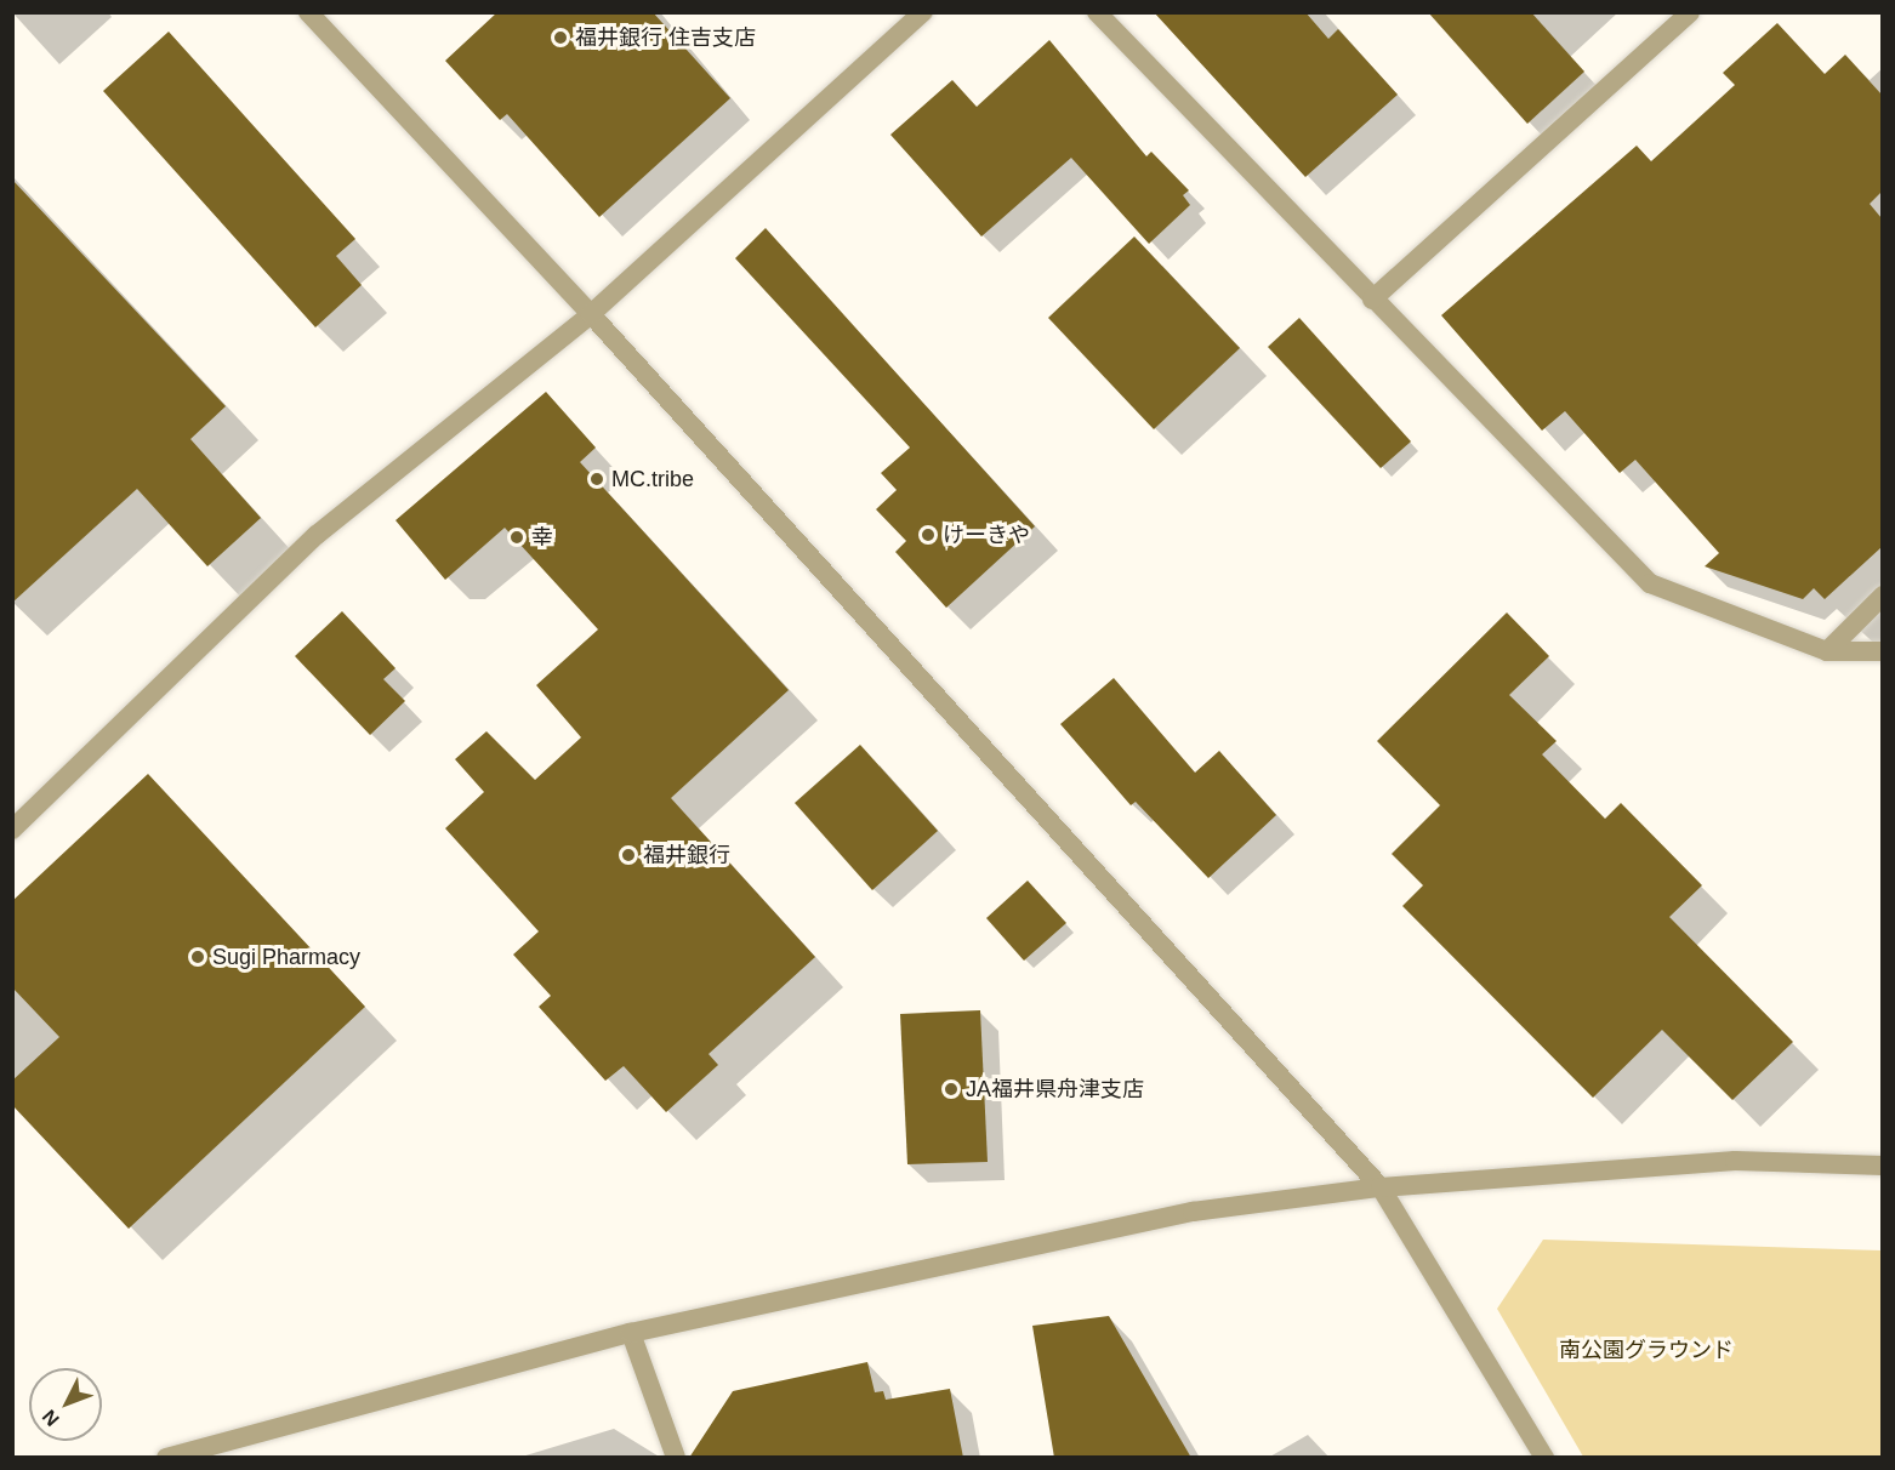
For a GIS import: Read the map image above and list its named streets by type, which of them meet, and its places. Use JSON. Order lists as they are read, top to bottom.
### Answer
{
  "parks": ["南公園グラウンド"],
  "places": [
    "福井銀行 住吉支店",
    "MC.tribe",
    "けーきや",
    "幸",
    "福井銀行",
    "Sugi Pharmacy",
    "JA福井県舟津支店"
  ],
  "north": "bottom left"
}
